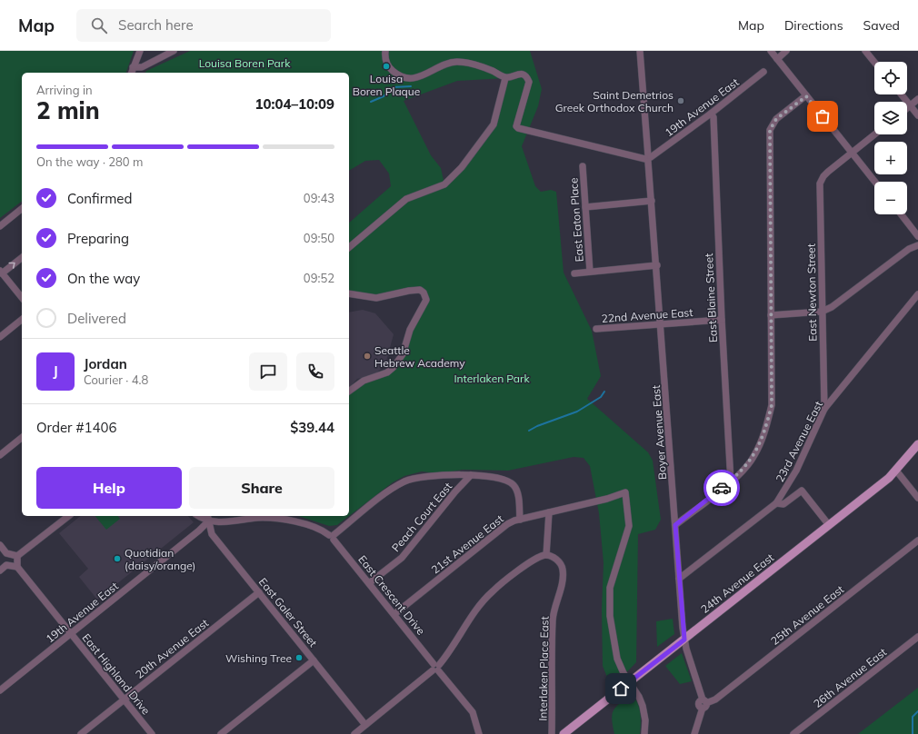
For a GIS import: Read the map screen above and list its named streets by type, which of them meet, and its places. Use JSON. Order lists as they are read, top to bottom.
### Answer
{
  "streets": {
    "main road": ["24th Avenue East"],
    "street": [
      "19th Avenue East",
      "East Eaton Place",
      "East Newton Street",
      "East Blaine Street",
      "22nd Avenue East",
      "Boyer Avenue East",
      "23rd Avenue East",
      "Peach Court East",
      "21st Avenue East",
      "East Crescent Drive",
      "East Galer Street",
      "25th Avenue East",
      "20th Avenue East",
      "Interlaken Place East",
      "East Highland Drive",
      "26th Avenue East"
    ]
  },
  "crossings": [
    ["19th Avenue East", "East Blaine Street"],
    ["19th Avenue East", "Boyer Avenue East"],
    ["19th Avenue East", "East Crescent Drive"],
    ["19th Avenue East", "East Galer Street"],
    ["19th Avenue East", "East Highland Drive"],
    ["East Newton Street", "23rd Avenue East"],
    ["East Blaine Street", "22nd Avenue East"],
    ["22nd Avenue East", "Boyer Avenue East"],
    ["Boyer Avenue East", "23rd Avenue East"],
    ["Boyer Avenue East", "24th Avenue East"],
    ["Boyer Avenue East", "25th Avenue East"],
    ["Peach Court East", "East Crescent Drive"],
    ["21st Avenue East", "24th Avenue East"],
    ["21st Avenue East", "East Crescent Drive"],
    ["East Crescent Drive", "East Galer Street"],
    ["East Galer Street", "20th Avenue East"],
    ["20th Avenue East", "East Highland Drive"]
  ],
  "parks": ["Louisa Boren Park", "Interlaken Park"],
  "places": [
    "Louisa Boren Plaque",
    "Saint Demetrios Greek Orthodox Church",
    "Seattle Hebrew Academy",
    "Quotidian (daisy/orange)",
    "Wishing Tree"
  ],
  "page": {
    "header": "Map",
    "search": "Search here",
    "nav": ["Map", "Directions", "Saved"],
    "map_buttons": ["+", "−"],
    "heading": ["2 min", "Arriving in", "10:04–10:09"],
    "panel": [
      "Jordan",
      "Courier · 4.8",
      "Order #1406",
      "$39.44"
    ],
    "bar": "On the way · 280 m",
    "list": [
      ["Confirmed", "09:43"],
      ["Preparing", "09:50"],
      ["On the way", "09:52"],
      "Delivered"
    ],
    "round": "J",
    "buttons": ["Help", "Share"]
  }
}
